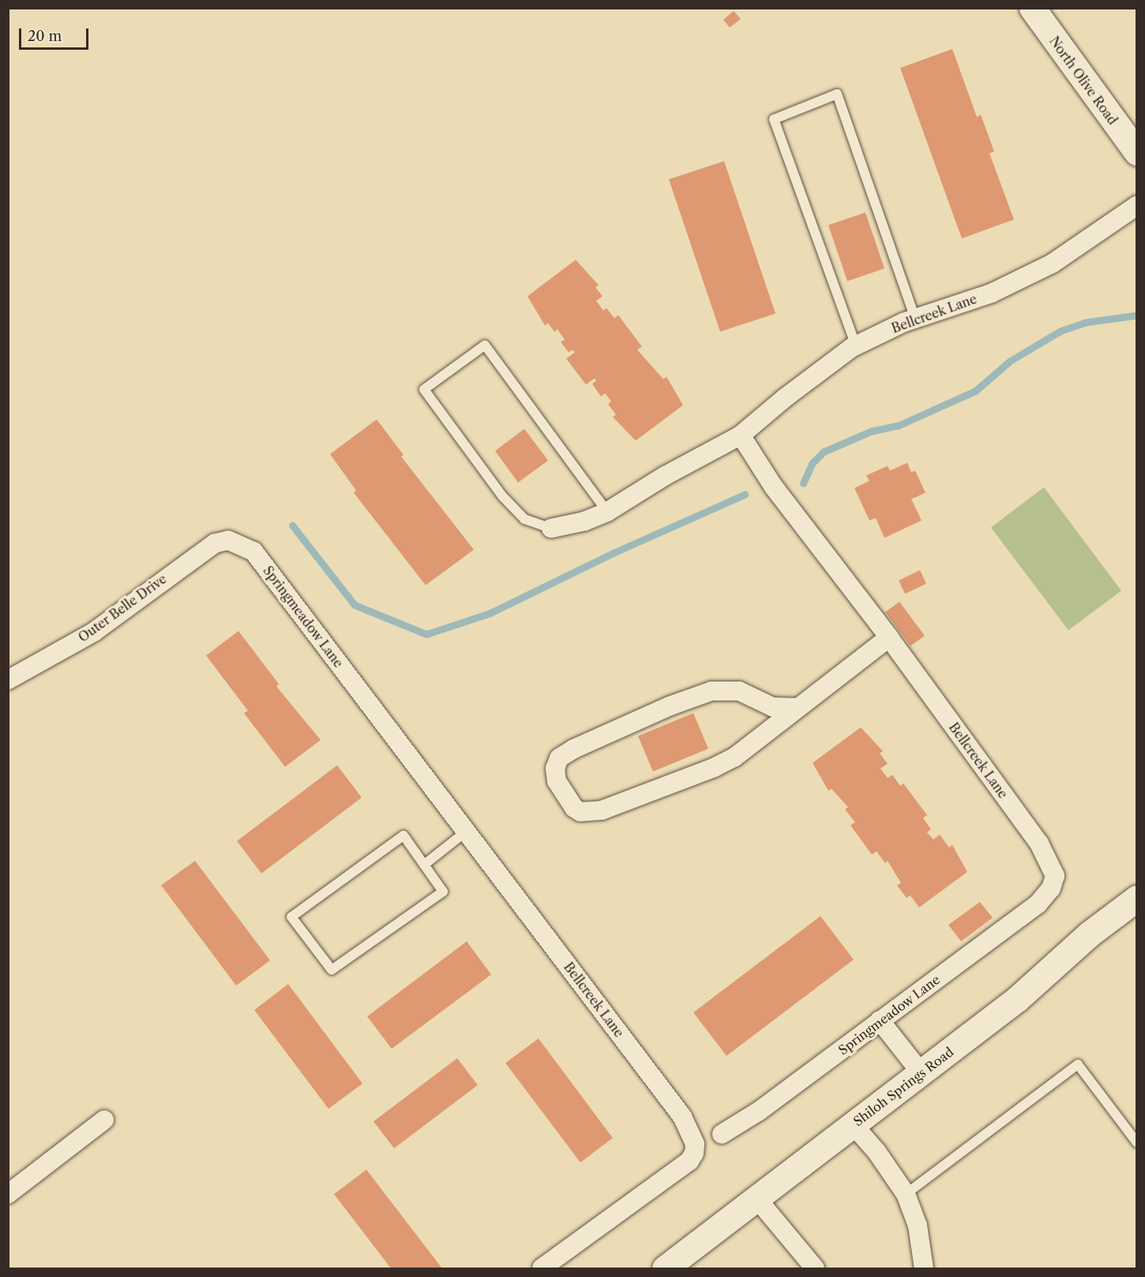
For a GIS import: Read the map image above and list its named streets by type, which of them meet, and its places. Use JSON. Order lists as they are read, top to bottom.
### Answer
{
  "streets": {
    "street": [
      "North Olive Road",
      "Bellcreek Lane",
      "Outer Belle Drive",
      "Springmeadow Lane",
      "Shiloh Springs Road"
    ]
  },
  "crossings": [
    ["Bellcreek Lane", "Springmeadow Lane"],
    ["Outer Belle Drive", "Springmeadow Lane"]
  ],
  "scale_bar": "20 m"
}
